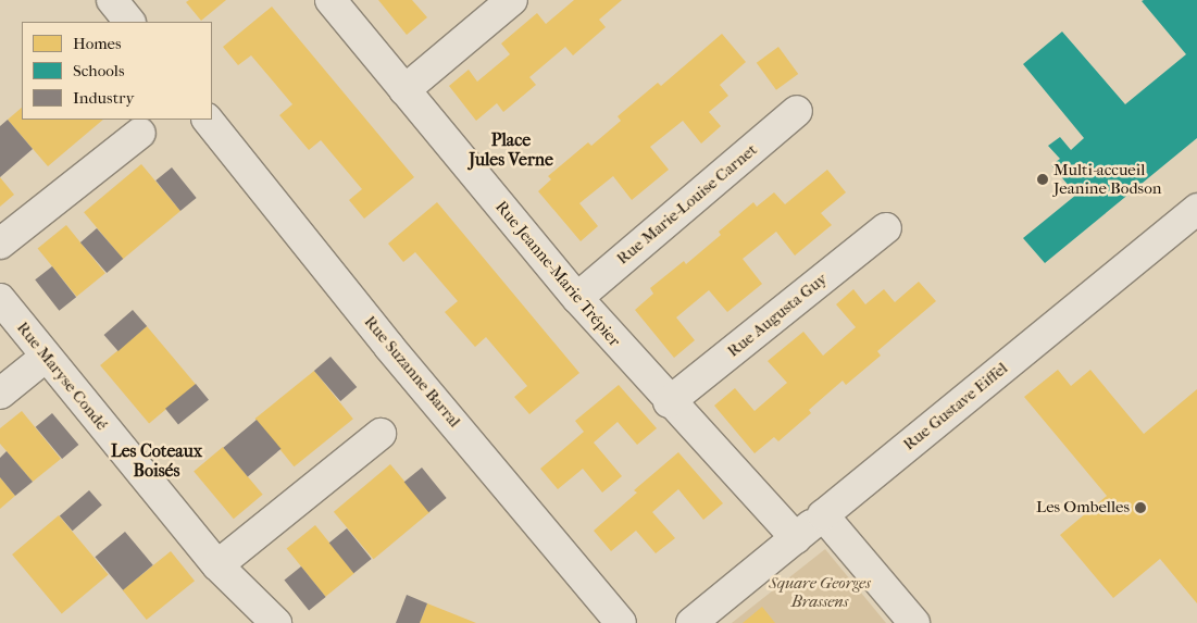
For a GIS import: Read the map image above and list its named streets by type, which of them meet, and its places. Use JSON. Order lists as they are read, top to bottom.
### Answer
{
  "streets": {
    "street": [
      "Rue Marie-Louise Carnet",
      "Rue Jeanne-Marie Trépier",
      "Rue Augusta Guy",
      "Rue Suzanne Barral",
      "Rue Maryse Condé",
      "Rue Gustave Eiffel"
    ]
  },
  "crossings": [
    ["Rue Marie-Louise Carnet", "Rue Jeanne-Marie Trépier"],
    ["Rue Jeanne-Marie Trépier", "Rue Augusta Guy"]
  ],
  "districts": ["Place Jules Verne", "Les Coteaux Boisés"],
  "parks": ["Square Georges Brassens"],
  "places": ["Multi-accueil Jeanine Bodson", "Les Ombelles"],
  "legend": ["Homes", "Schools", "Industry"]
}
